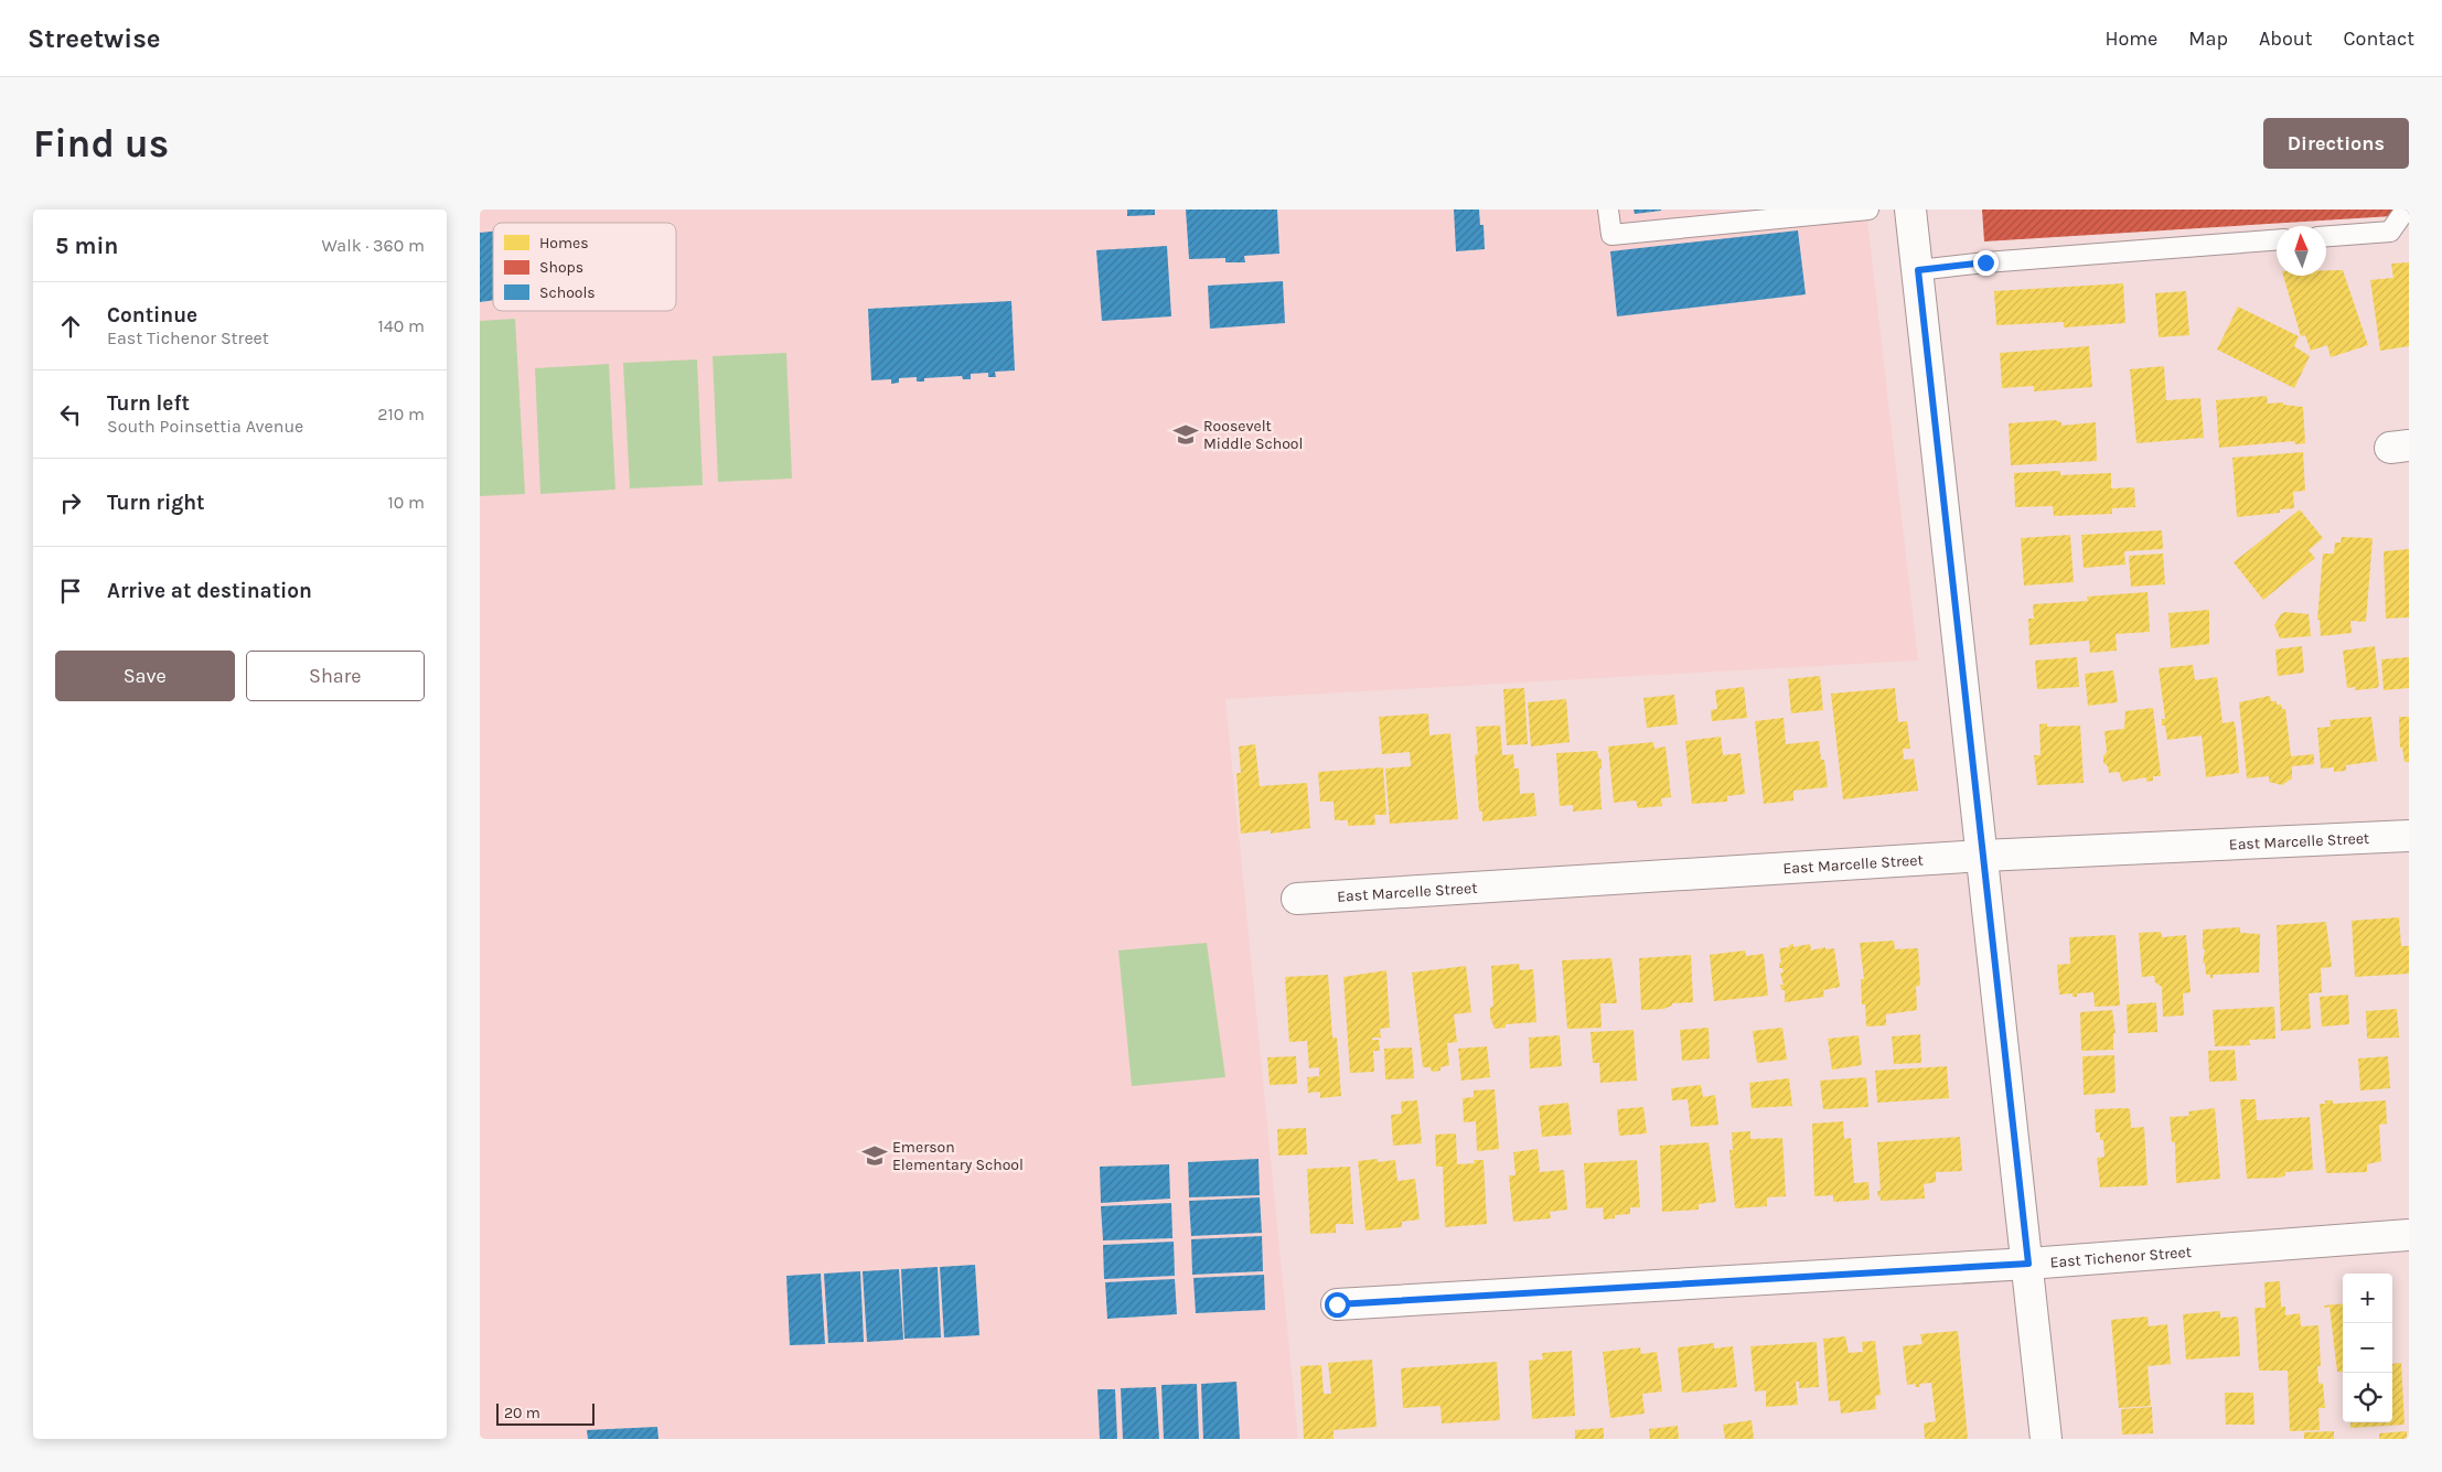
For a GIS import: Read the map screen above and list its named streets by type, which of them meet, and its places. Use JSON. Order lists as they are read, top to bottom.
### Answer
{
  "streets": {
    "street": ["East Marcelle Street", "East Tichenor Street"]
  },
  "places": {
    "school or university": ["Roosevelt Middle School", "Emerson Elementary School"]
  },
  "legend": ["Homes", "Shops", "Schools"],
  "scale_bar": "20 m",
  "north": "top",
  "page": {
    "header": "Streetwise",
    "nav": [
      "Home",
      "Map",
      "About",
      "Contact"
    ],
    "buttons": [
      "Directions",
      ["Save", "Share"]
    ],
    "title": "Find us",
    "heading": ["5 min", "Walk · 360 m"],
    "list": [
      ["Continue", "East Tichenor Street", "140 m"],
      ["Turn left", "South Poinsettia Avenue", "210 m"],
      ["Turn right", "10 m"],
      "Arrive at destination"
    ],
    "map_buttons": ["+", "−"],
    "scale": "20 m"
  }
}
